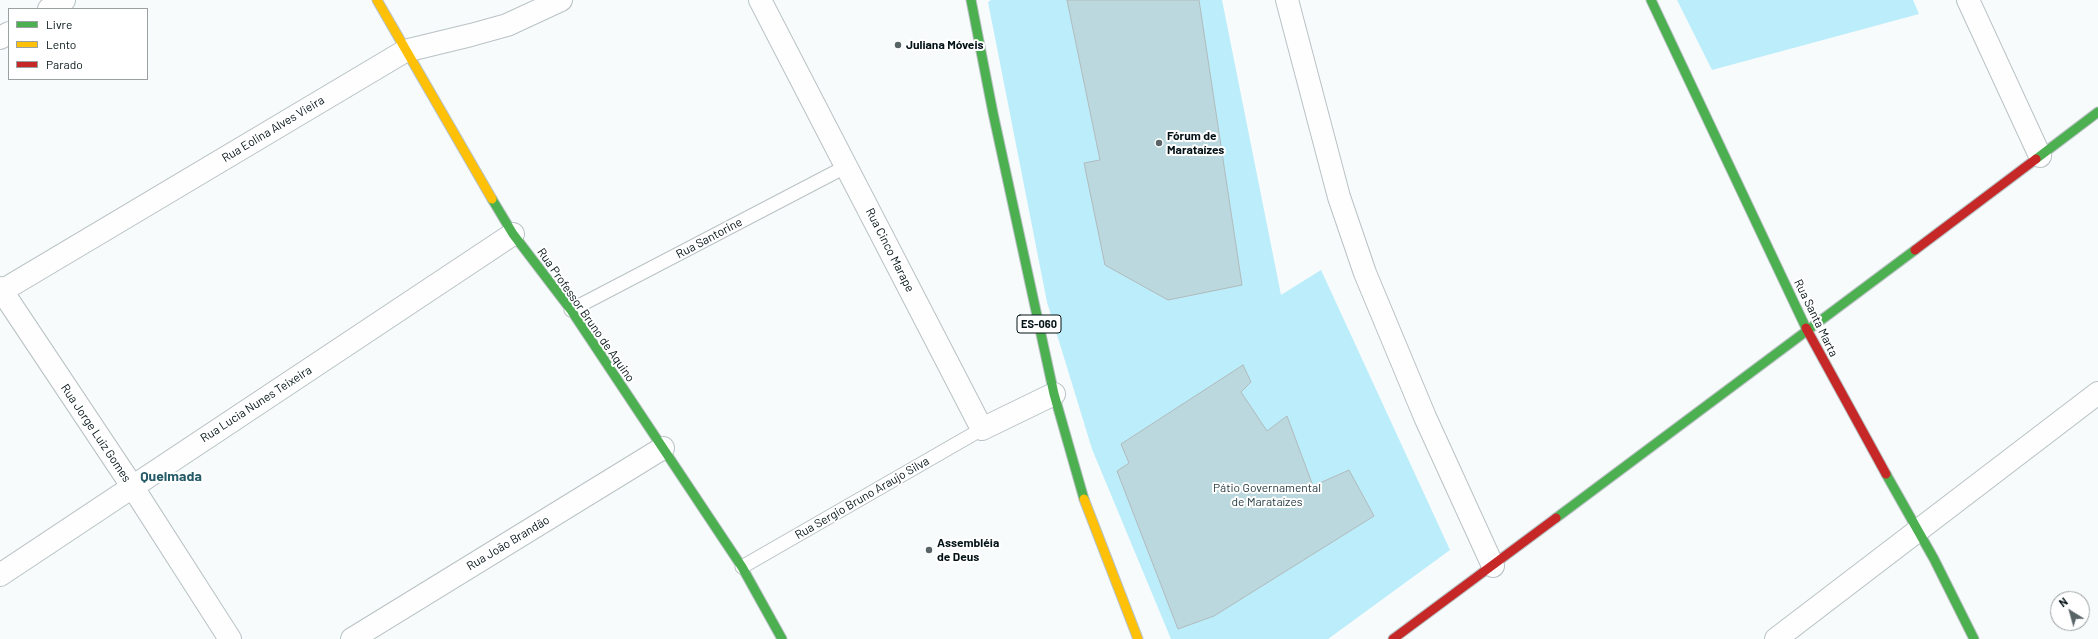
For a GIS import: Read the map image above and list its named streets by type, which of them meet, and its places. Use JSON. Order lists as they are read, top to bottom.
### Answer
{
  "streets": {
    "street": [
      "Rua Eolina Alves Vieira",
      "Rua Cinco Marape",
      "Rua Professor Bruno de Aquino",
      "Rua Santa Marta",
      "ES-060",
      "Rua Lucia Nunes Teixeira",
      "Rua Jorge Luiz Gomes",
      "Rua João Brandão"
    ],
    "lane": ["Rua Santorine", "Rua Sergio Bruno Araujo Silva"]
  },
  "crossings": [
    ["Rua Eolina Alves Vieira", "Rua Professor Bruno de Aquino"],
    ["Rua Eolina Alves Vieira", "Rua Jorge Luiz Gomes"],
    ["Rua Santorine", "Rua Cinco Marape"],
    ["Rua Santorine", "Rua Professor Bruno de Aquino"],
    ["Rua Cinco Marape", "Rua Sergio Bruno Araujo Silva"],
    ["Rua Professor Bruno de Aquino", "Rua Lucia Nunes Teixeira"],
    ["Rua Professor Bruno de Aquino", "Rua Sergio Bruno Araujo Silva"],
    ["Rua Professor Bruno de Aquino", "Rua João Brandão"],
    ["Rua Lucia Nunes Teixeira", "Rua Jorge Luiz Gomes"]
  ],
  "districts": ["Queimada"],
  "parks": ["Pátio Governamental de Marataízes"],
  "places": ["Juliana Móveis", "Fórum de Marataízes", "Assembléia de Deus"],
  "legend": ["Livre", "Lento", "Parado"],
  "north": "top left"
}
